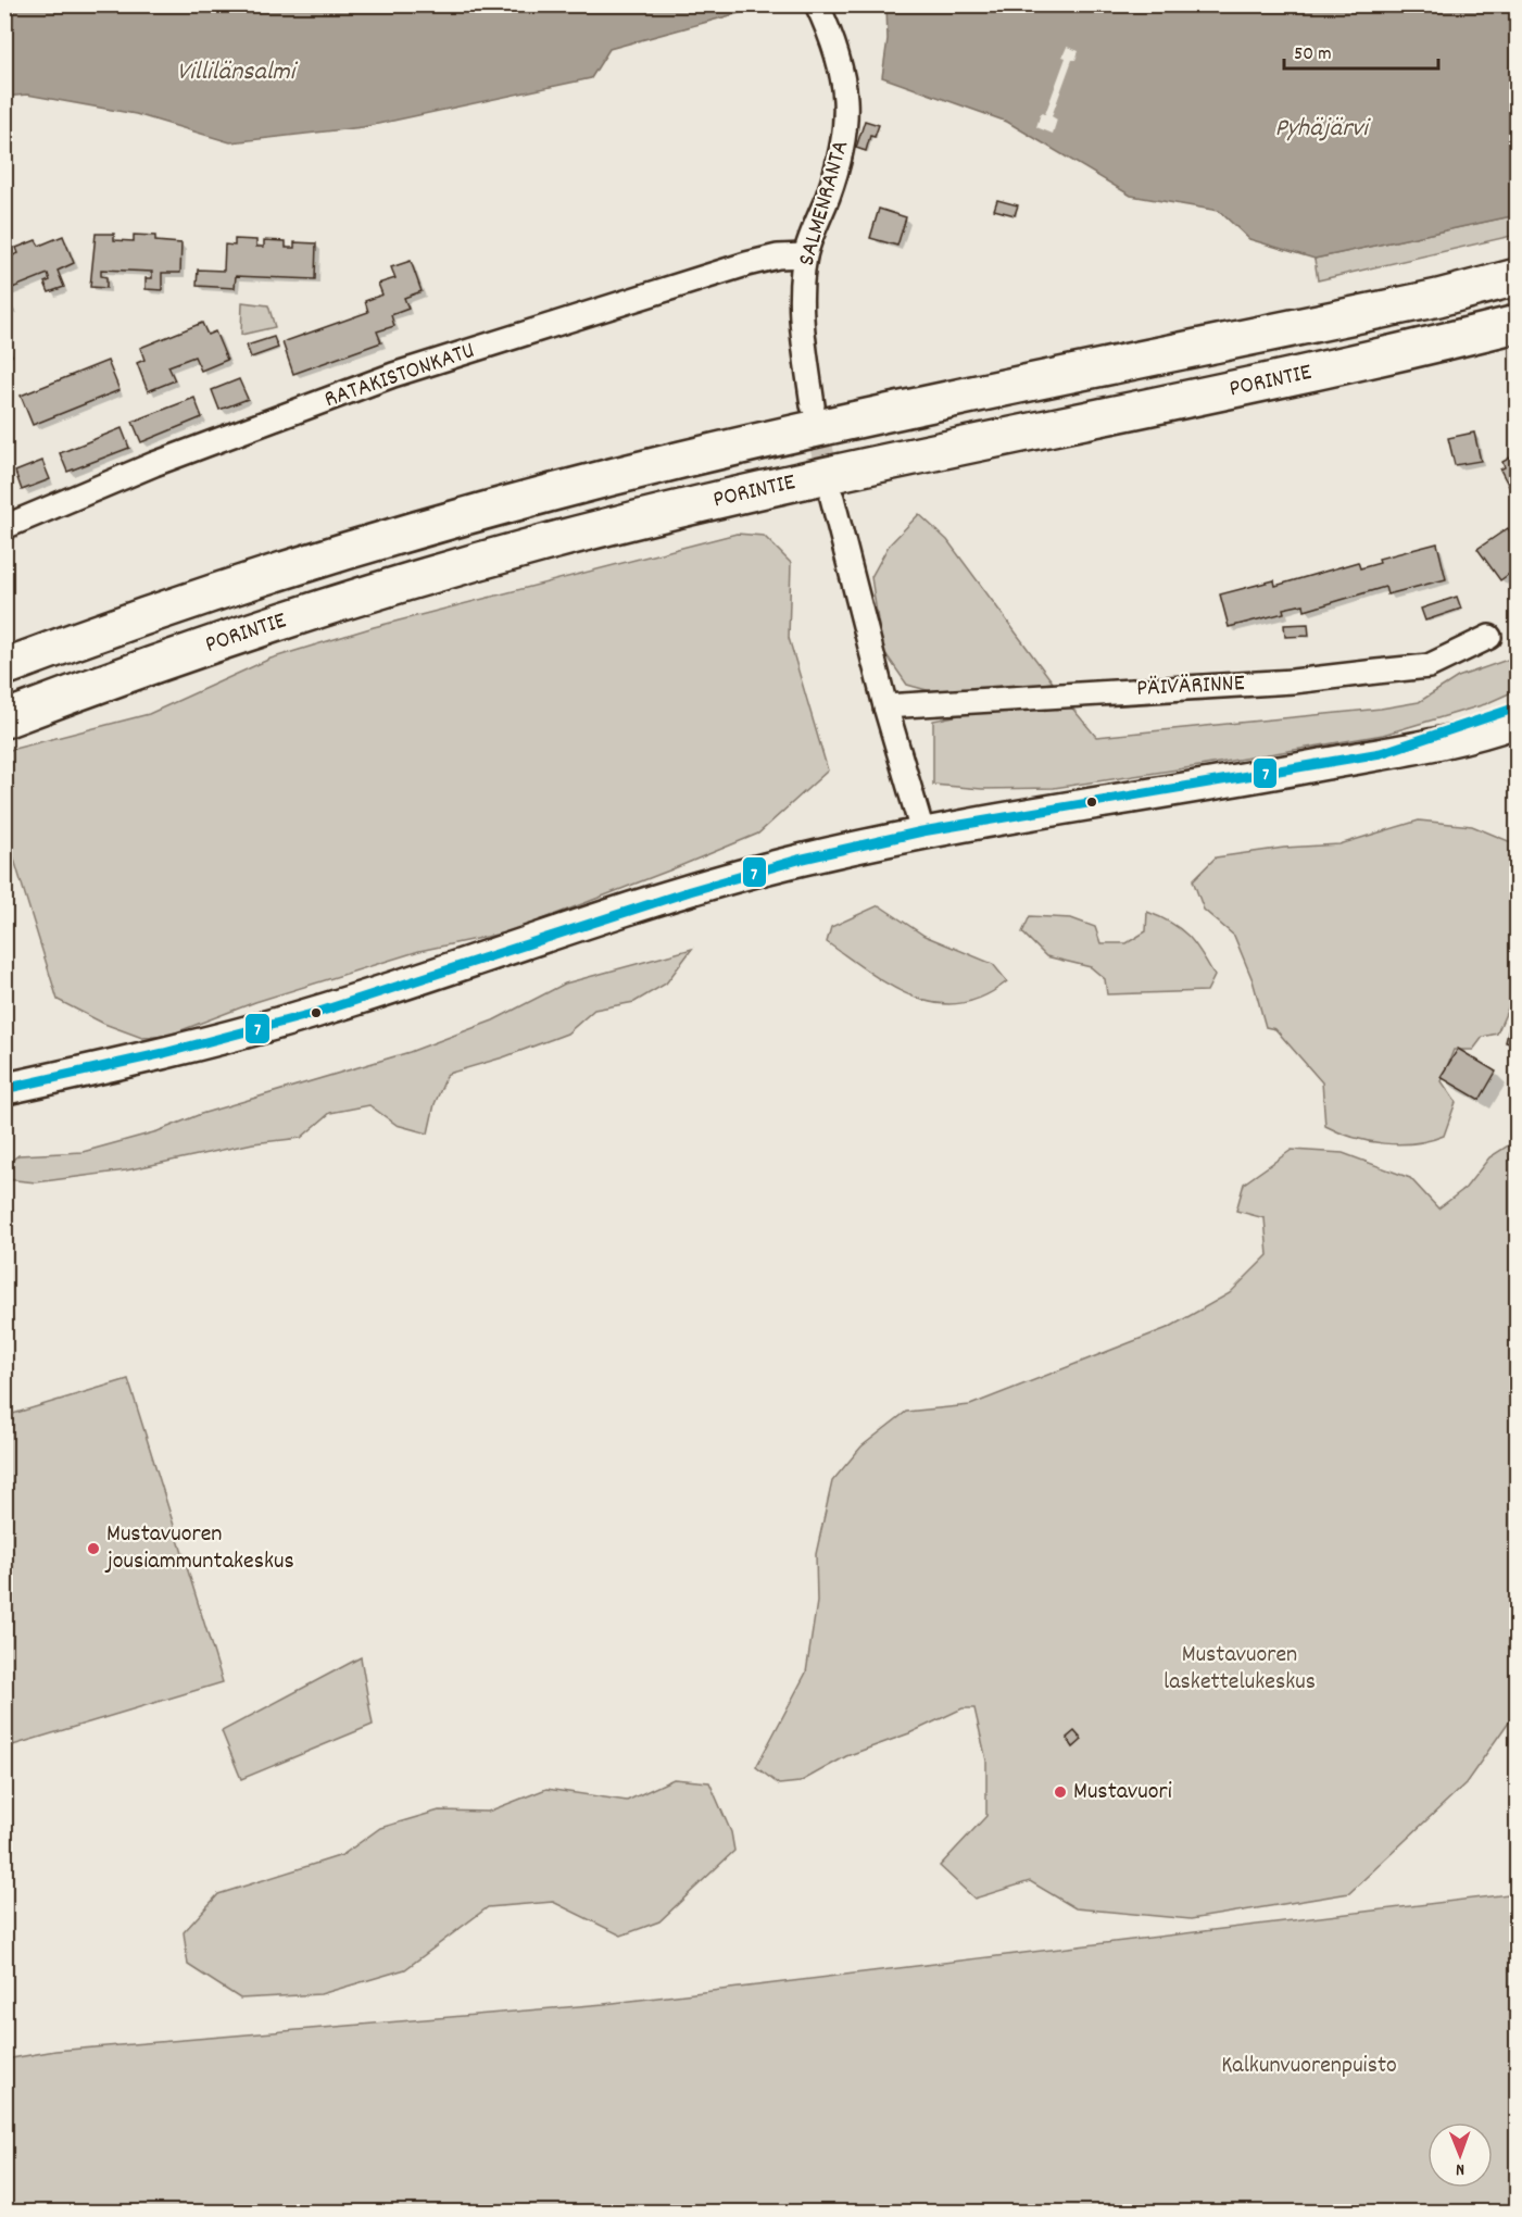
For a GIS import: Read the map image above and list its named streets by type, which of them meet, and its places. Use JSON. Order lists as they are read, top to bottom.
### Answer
{
  "streets": {
    "highway": ["PORINTIE"],
    "street": ["SALMENRANTA", "RATAKISTONKATU", "PÄIVÄRINNE"]
  },
  "crossings": [
    ["SALMENRANTA", "RATAKISTONKATU"]
  ],
  "water": ["Villilänsalmi", "Pyhäjärvi"],
  "parks": ["Mustavuoren laskettelukeskus", "Kalkunvuorenpuisto"],
  "places": ["Mustavuoren jousiammuntakeskus", "Mustavuori"],
  "lines": ["transit line 7"],
  "scale_bar": "50 m",
  "north": "bottom"
}
